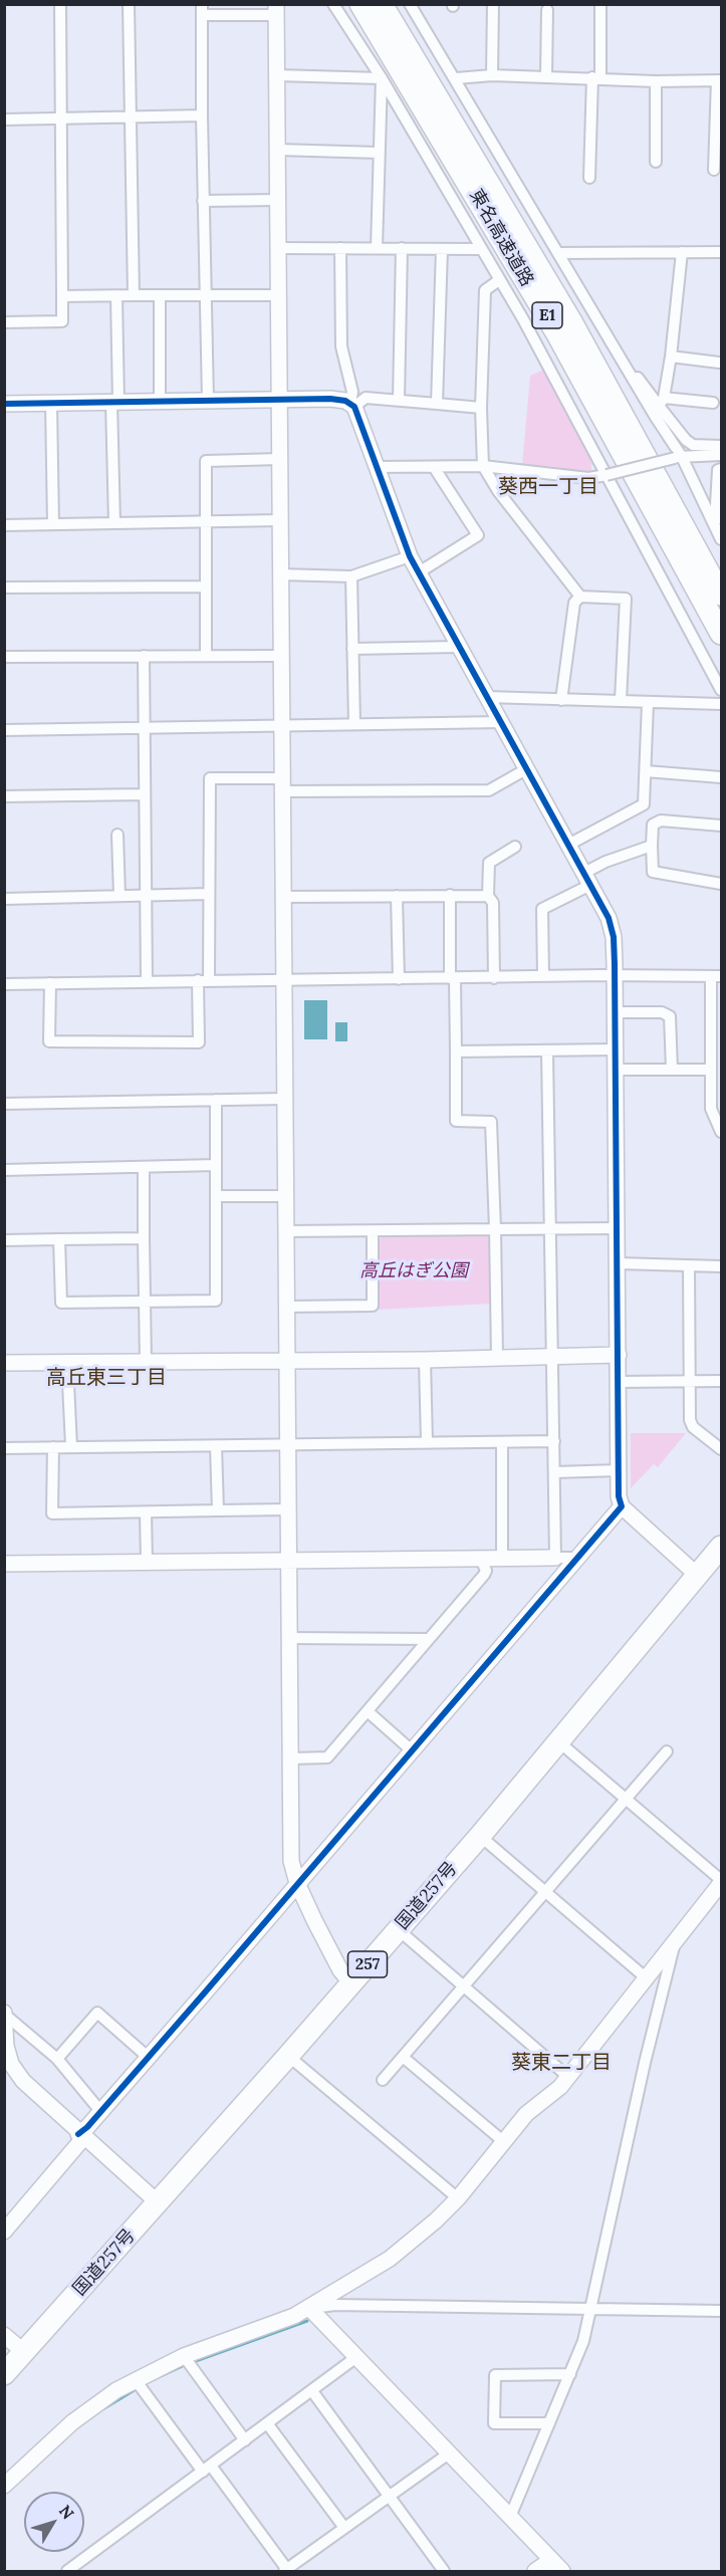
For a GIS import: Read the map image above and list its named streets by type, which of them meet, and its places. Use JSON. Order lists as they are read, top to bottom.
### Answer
{
  "streets": {
    "highway": [
      "東名高速道路",
      "E1",
      "国道257号",
      "257"
    ]
  },
  "districts": ["葵西一丁目", "高丘東三丁目", "葵東二丁目"],
  "parks": ["高丘はぎ公園"],
  "north": "top right"
}
